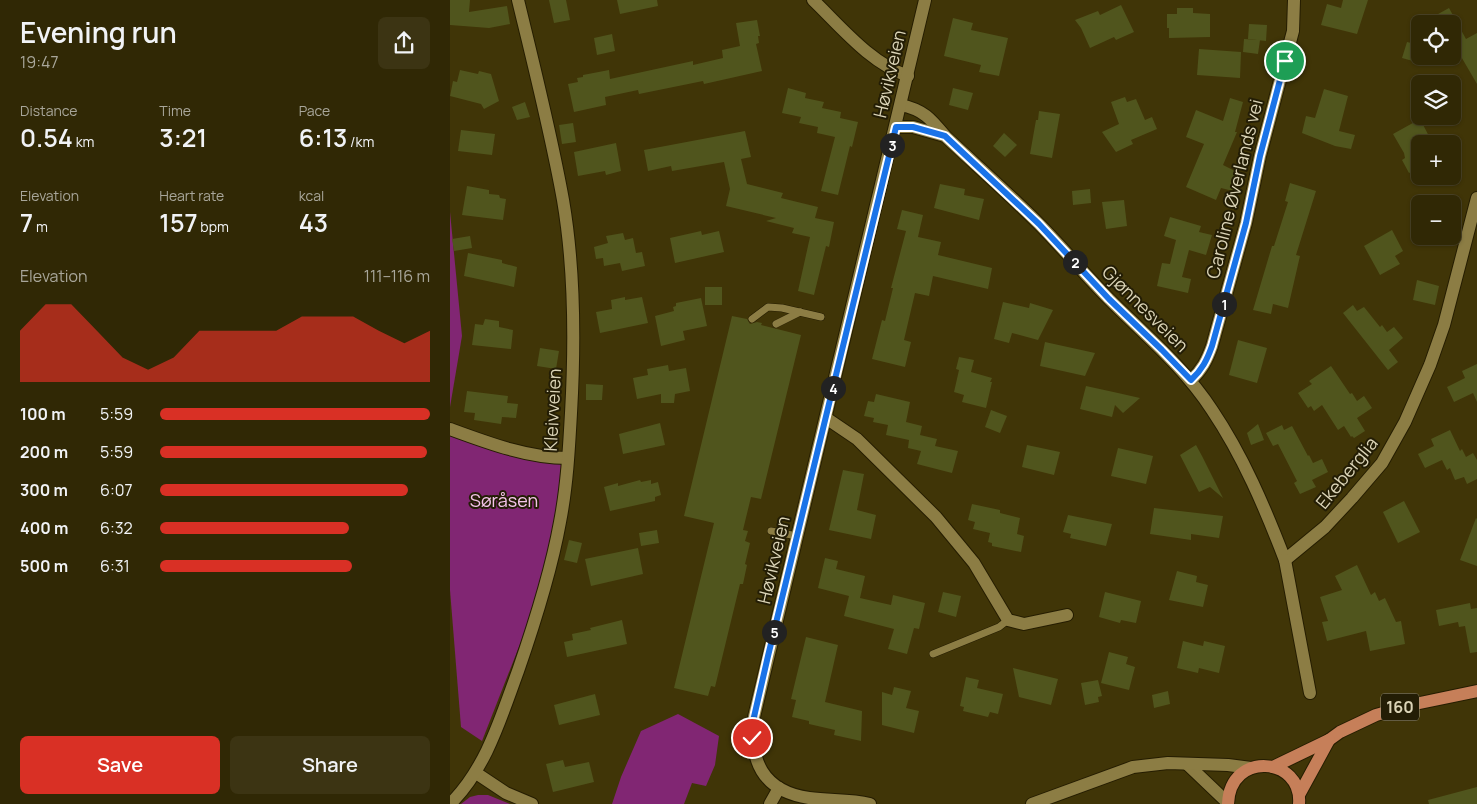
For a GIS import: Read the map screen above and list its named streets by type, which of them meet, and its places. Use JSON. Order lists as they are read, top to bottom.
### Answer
{
  "streets": {
    "main road": ["160"],
    "street": [
      "Høvikveien",
      "Caroline Øverlands vei",
      "Gjønnesveien",
      "Kleivveien",
      "Ekeberglia"
    ]
  },
  "crossings": [
    ["Høvikveien", "Gjønnesveien"],
    ["Caroline Øverlands vei", "Gjønnesveien"]
  ],
  "parks": ["Søråsen"],
  "page": {
    "heading": ["Evening run", "19:47"],
    "map_buttons": ["+", "−"],
    "stats": [
      ["Distance", "0.54 km"],
      ["Time", "3:21"],
      ["Pace", "6:13 /km"],
      ["Elevation", "7 m"],
      ["Heart rate", "157 bpm"],
      ["kcal", "43"]
    ],
    "pins": [
      "3",
      "2",
      "1",
      "4",
      "5"
    ],
    "chart": ["Elevation", "111–116 m"],
    "list": [
      {
        "name": "100 m",
        "note": "5:59"
      },
      {
        "name": "200 m",
        "note": "5:59"
      },
      {
        "name": "300 m",
        "note": "6:07"
      },
      {
        "name": "400 m",
        "note": "6:32"
      },
      {
        "name": "500 m",
        "note": "6:31"
      }
    ],
    "buttons": ["Save", "Share"]
  }
}
